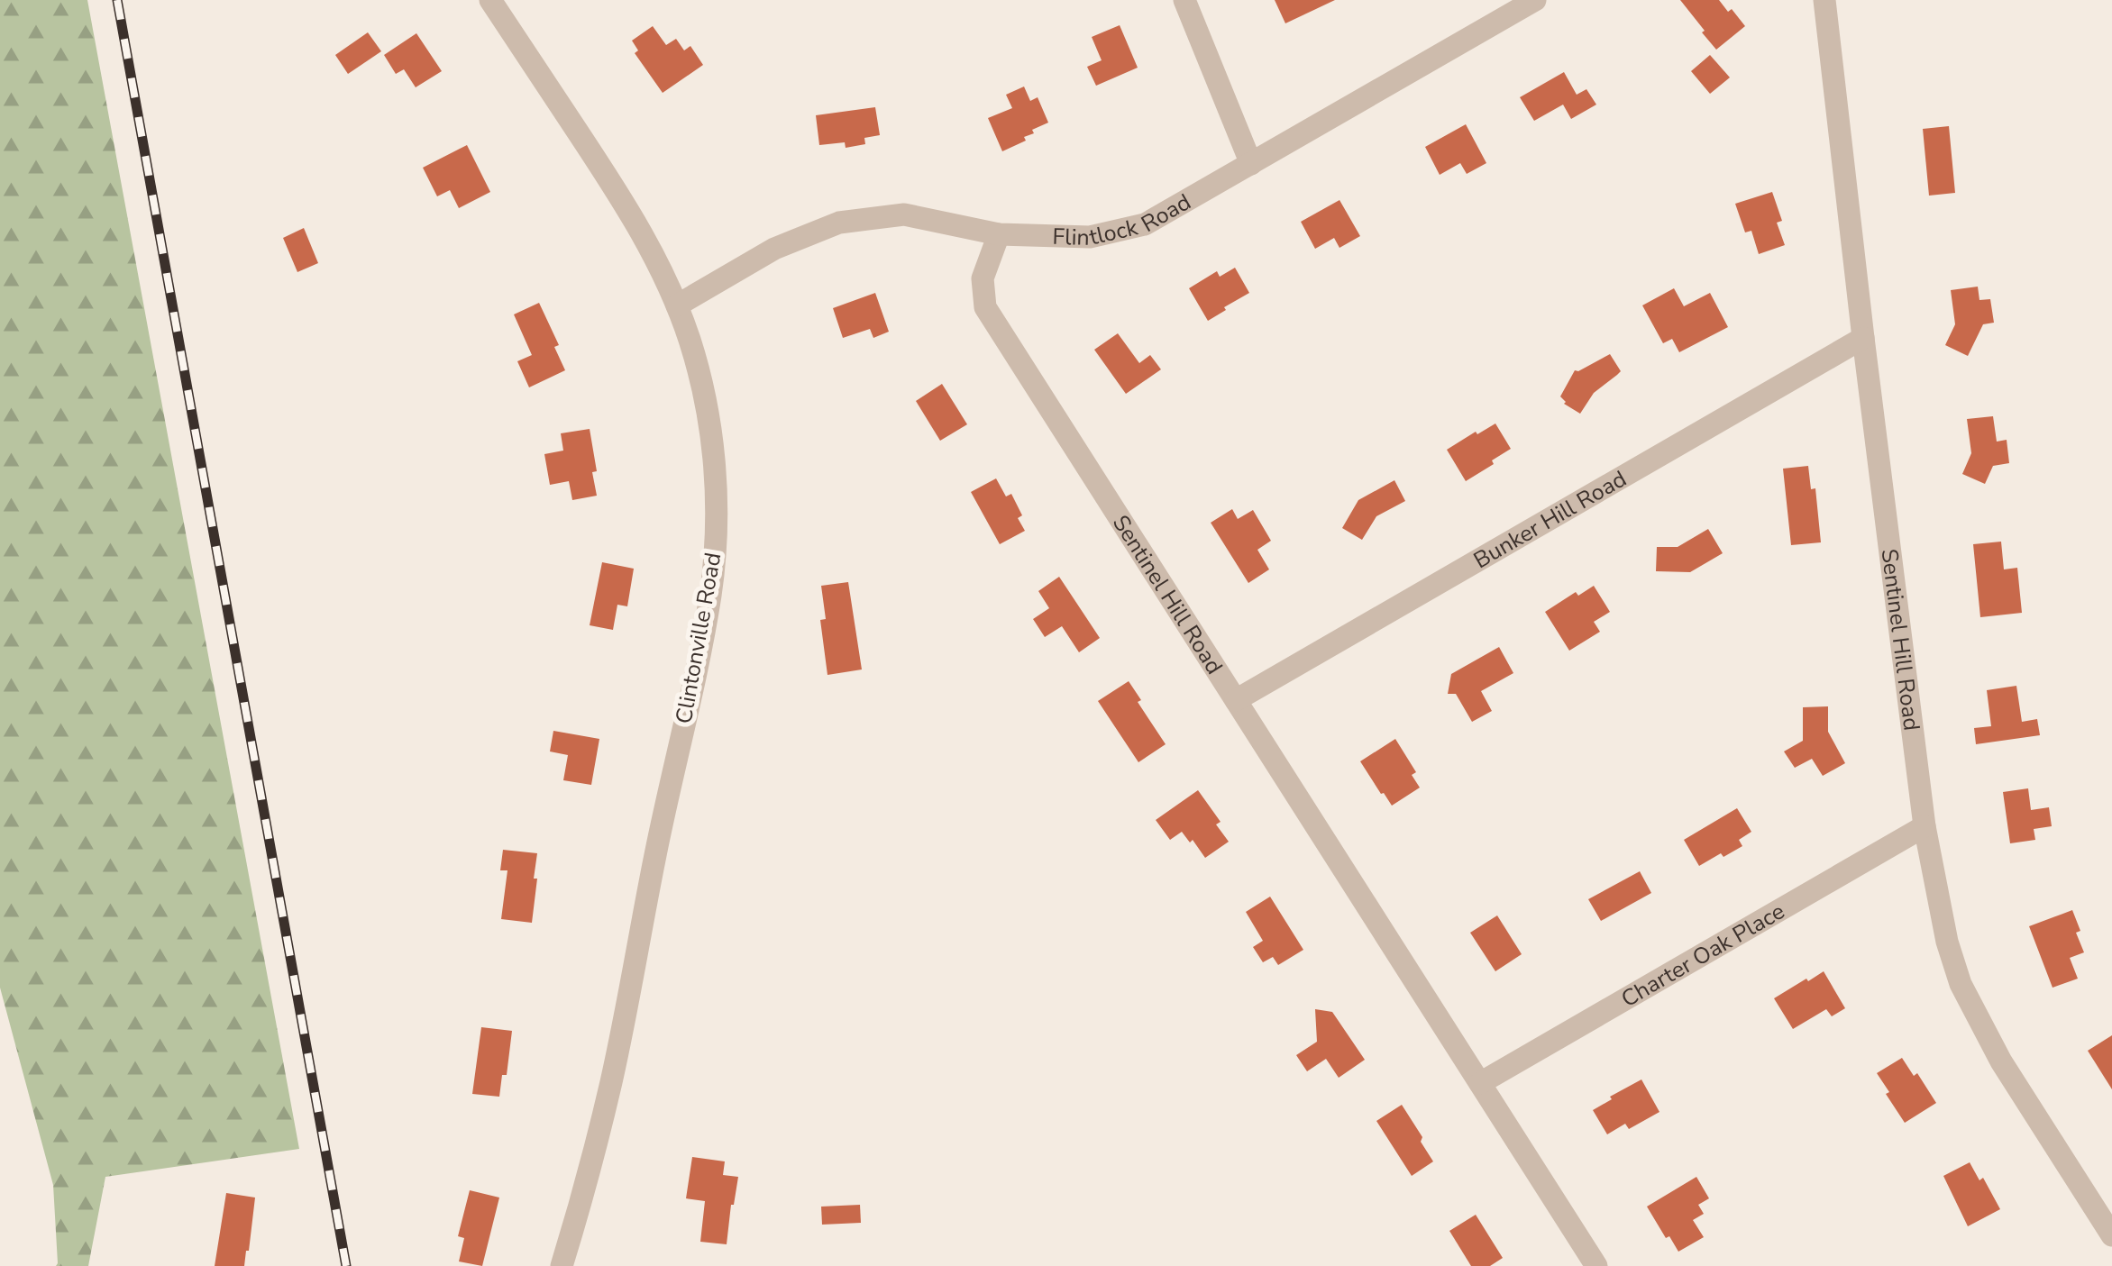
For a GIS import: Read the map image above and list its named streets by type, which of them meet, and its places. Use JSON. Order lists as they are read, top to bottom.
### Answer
{
  "streets": {
    "street": [
      "Flintlock Road",
      "Bunker Hill Road",
      "Sentinel Hill Road",
      "Clintonville Road",
      "Charter Oak Place"
    ]
  },
  "crossings": [
    ["Flintlock Road", "Sentinel Hill Road"],
    ["Flintlock Road", "Clintonville Road"],
    ["Bunker Hill Road", "Sentinel Hill Road"],
    ["Sentinel Hill Road", "Charter Oak Place"]
  ]
}
